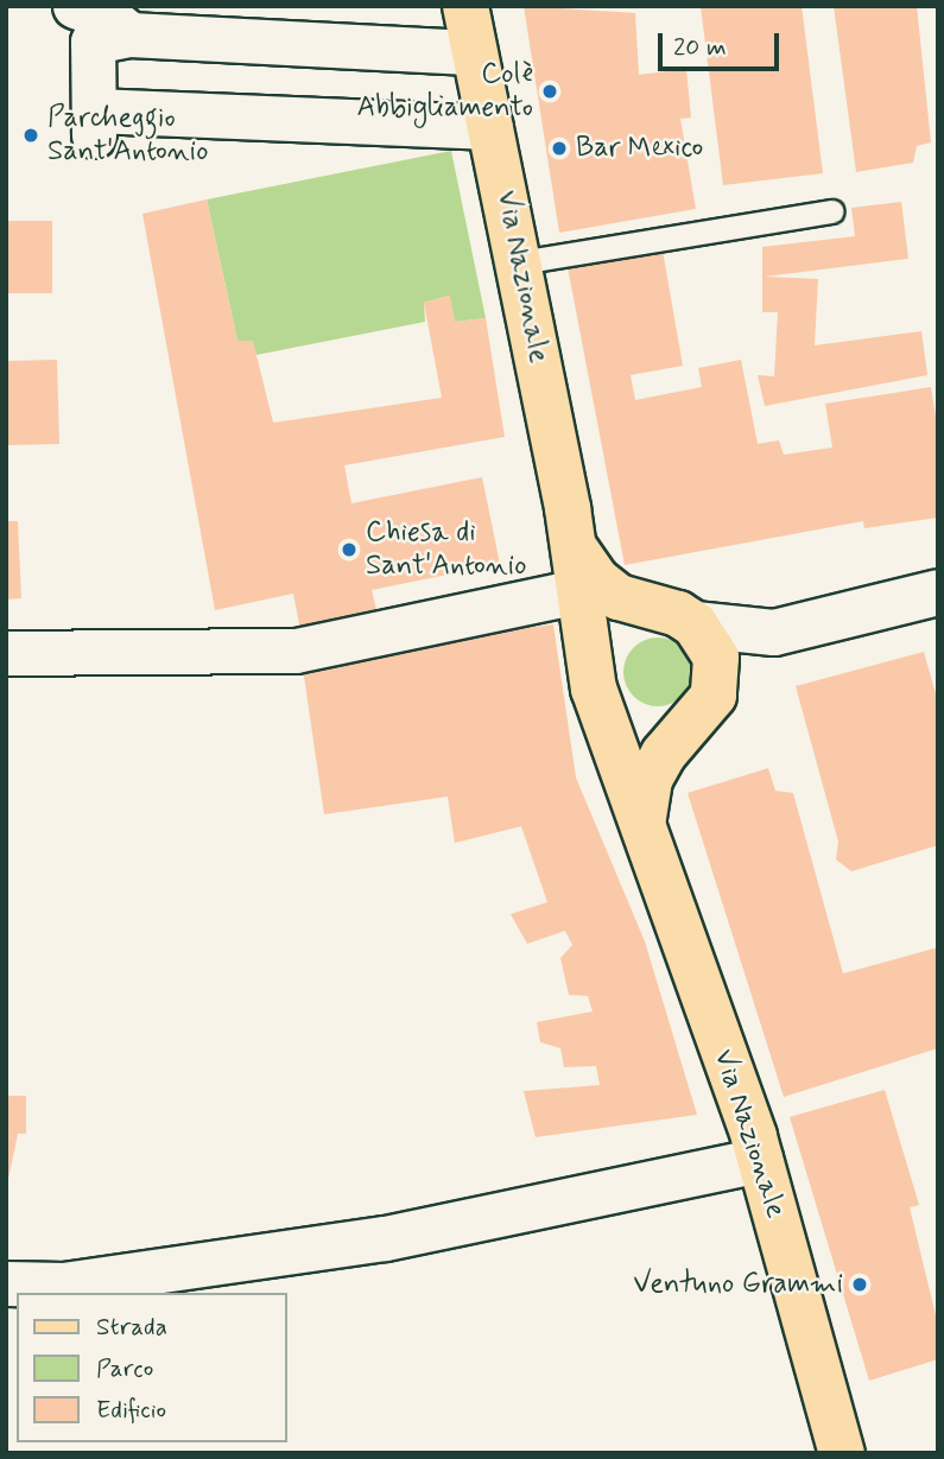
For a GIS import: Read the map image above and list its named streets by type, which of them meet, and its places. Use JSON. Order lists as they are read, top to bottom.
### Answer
{
  "streets": {
    "main road": ["Via Nazionale"]
  },
  "places": [
    "Colè Abbigliamento",
    "Parcheggio Sant'Antonio",
    "Bar Mexico",
    "Chiesa di Sant'Antonio",
    "Ventuno Grammi"
  ],
  "legend": ["Strada", "Parco", "Edificio"],
  "scale_bar": "20 m"
}
